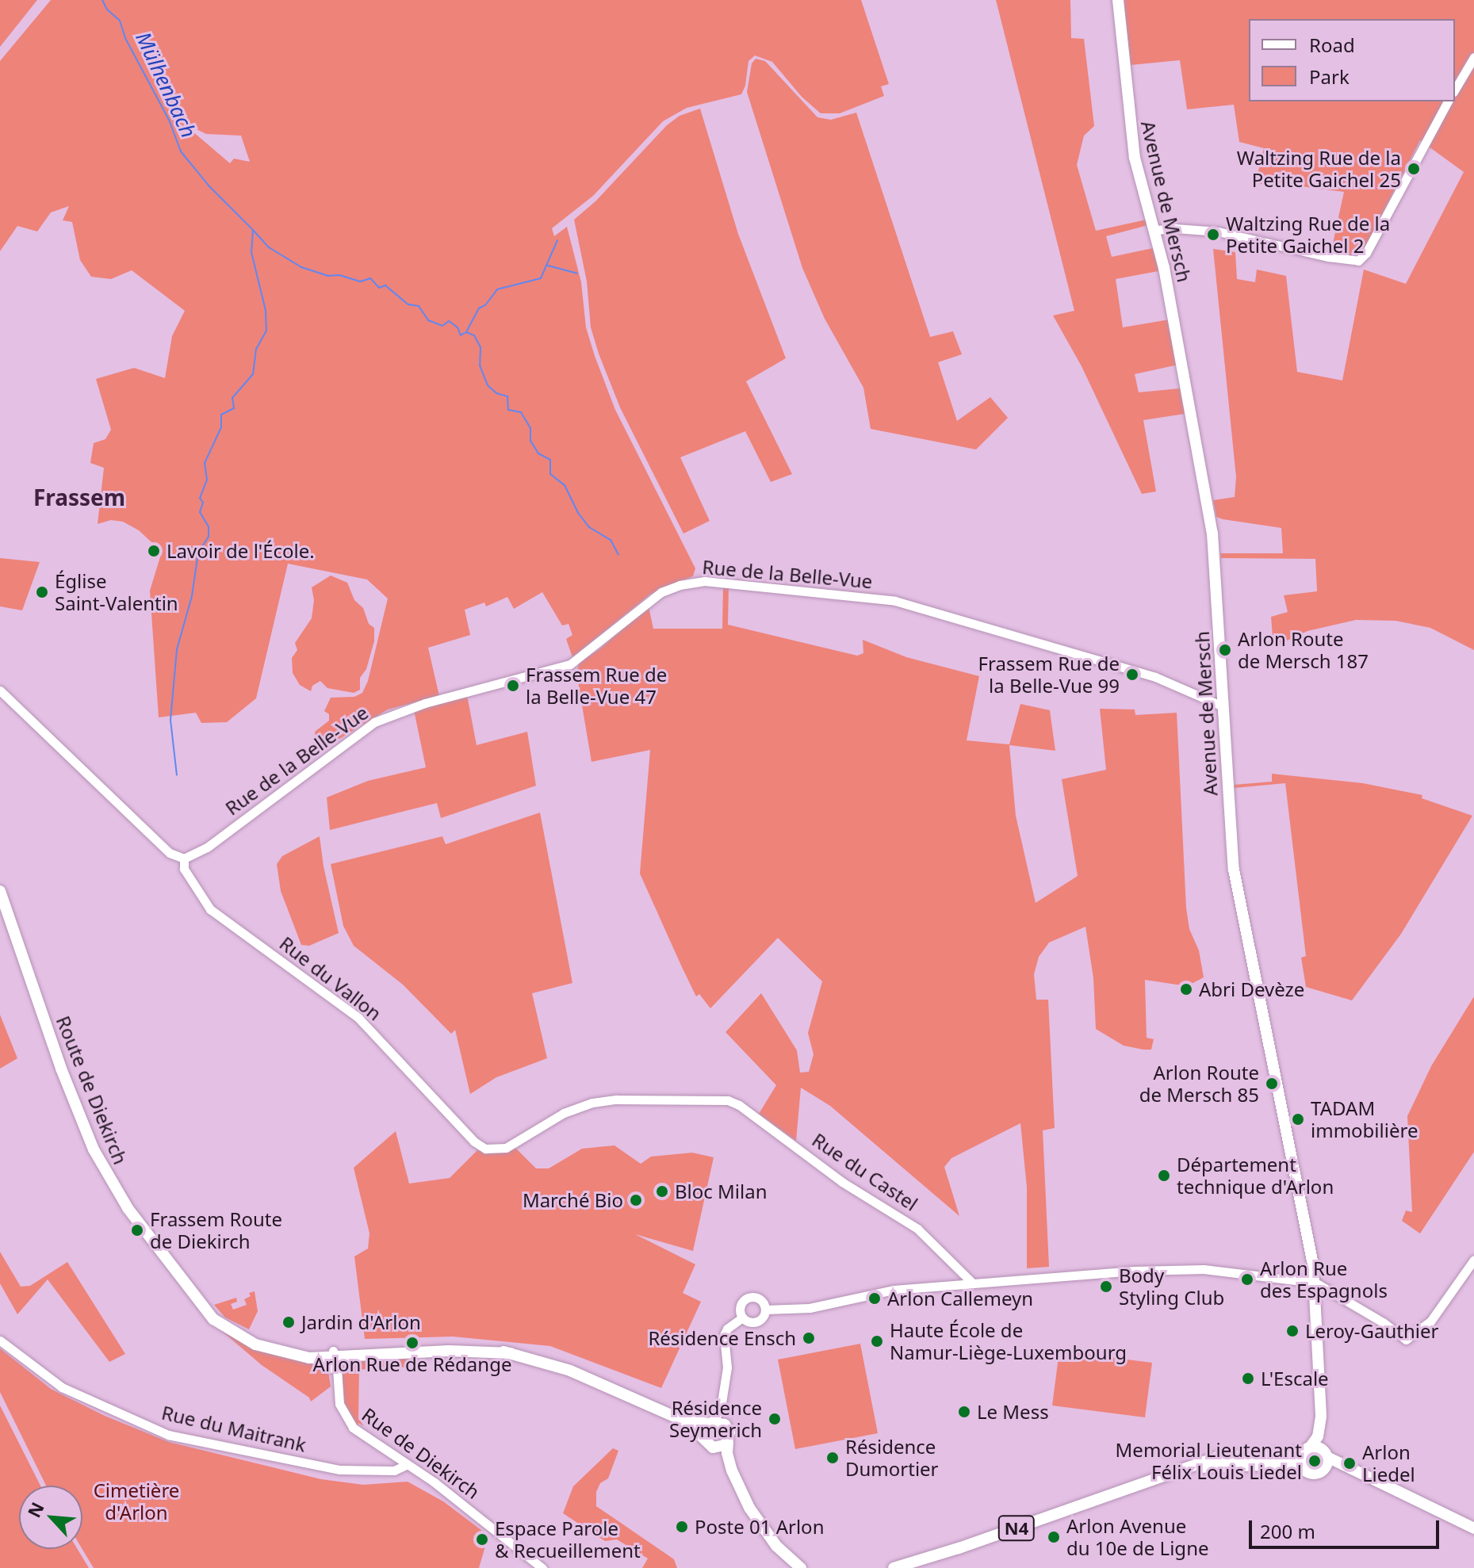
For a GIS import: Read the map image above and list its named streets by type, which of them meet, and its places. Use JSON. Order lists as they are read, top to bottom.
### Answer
{
  "streets": {
    "main road": ["Avenue de Mersch", "Route de Diekirch", "N4"],
    "street": [
      "Rue de la Belle-Vue",
      "Rue du Vallon",
      "Rue du Castel",
      "Rue du Maitrank",
      "Rue de Diekirch"
    ]
  },
  "crossings": [
    ["Avenue de Mersch", "Rue de la Belle-Vue"],
    ["Avenue de Mersch", "N4"],
    ["Rue de la Belle-Vue", "Rue du Vallon"],
    ["Rue du Vallon", "Rue du Castel"],
    ["Rue du Maitrank", "Rue de Diekirch"]
  ],
  "districts": ["Frassem"],
  "water": ["Mülhenbach"],
  "parks": ["Cimetière d'Arlon"],
  "places": [
    "Waltzing Rue de la Petite Gaichel 25",
    "Waltzing Rue de la Petite Gaichel 2",
    "Lavoir de l'École.",
    "Église Saint-Valentin",
    "Arlon Route de Mersch 187",
    "Frassem Rue de la Belle-Vue 99",
    "Frassem Rue de la Belle-Vue 47",
    "Abri Devèze",
    "Arlon Route de Mersch 85",
    "TADAM immobilière",
    "Département technique d'Arlon",
    "Bloc Milan",
    "Marché Bio",
    "Frassem Route de Diekirch",
    "Arlon Rue des Espagnols",
    "Body Styling Club",
    "Arlon Callemeyn",
    "Jardin d'Arlon",
    "Leroy-Gauthier",
    "Résidence Ensch",
    "Haute École de Namur-Liège-Luxembourg",
    "Arlon Rue de Rédange",
    "L'Escale",
    "Le Mess",
    "Résidence Seymerich",
    "Résidence Dumortier",
    "Memorial Lieutenant Félix Louis Liedel",
    "Arlon Liedel",
    "Poste 01 Arlon",
    "Arlon Avenue du 10e de Ligne",
    "Espace Parole & Recueillement"
  ],
  "legend": ["Road", "Park"],
  "scale_bar": "200 m",
  "north": "top left"
}
